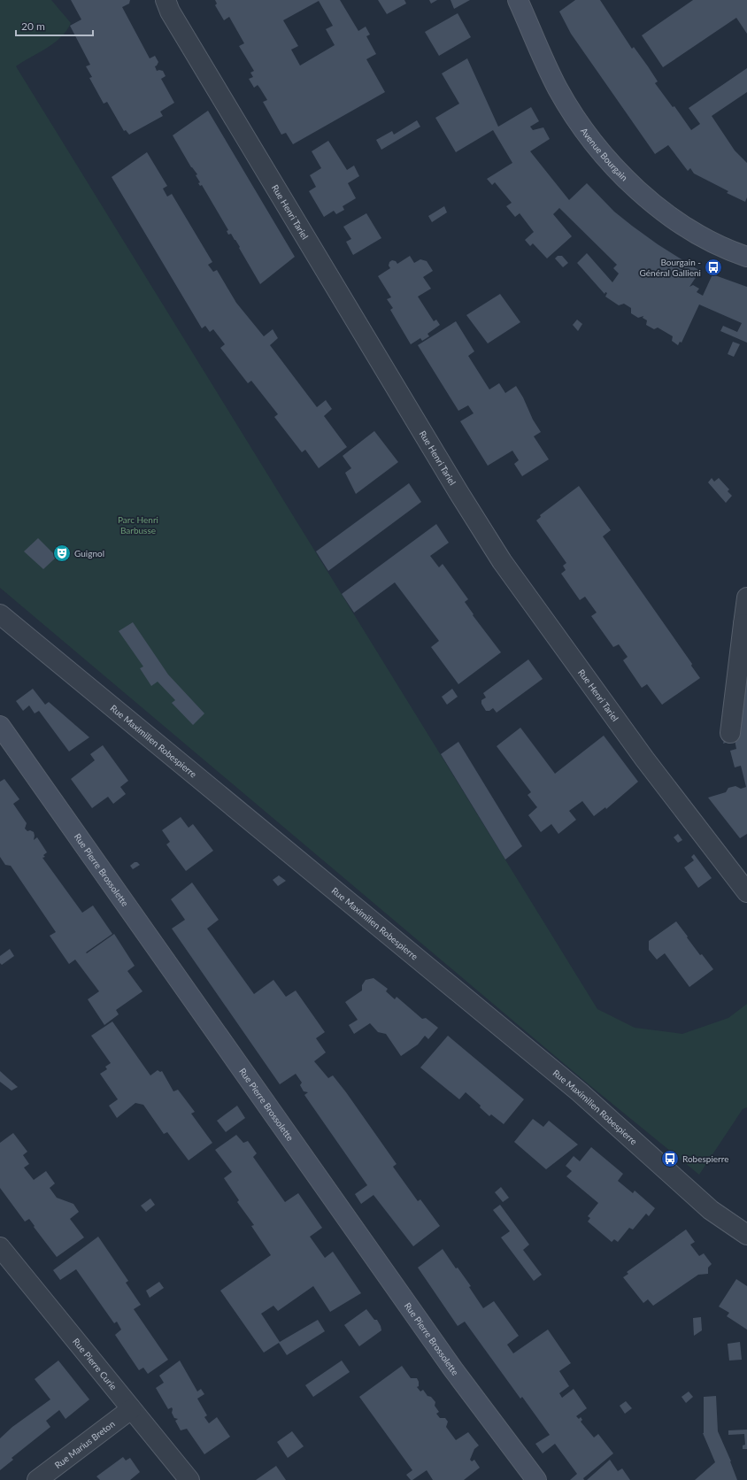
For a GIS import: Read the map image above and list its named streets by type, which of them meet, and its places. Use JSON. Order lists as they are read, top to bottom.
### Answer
{
  "streets": {
    "street": [
      "Avenue Bourgain",
      "Rue Henri Tariel",
      "Rue Maximilien Robespierre",
      "Rue Pierre Brossolette",
      "Rue Pierre Curie",
      "Rue Marius Breton"
    ]
  },
  "crossings": [
    ["Rue Pierre Curie", "Rue Marius Breton"]
  ],
  "parks": ["Parc Henri Barbusse"],
  "places": {
    "bus stop": ["Bourgain - Général Gallieni", "Robespierre"],
    "theatre": ["Guignol"]
  },
  "scale_bar": "20 m"
}
